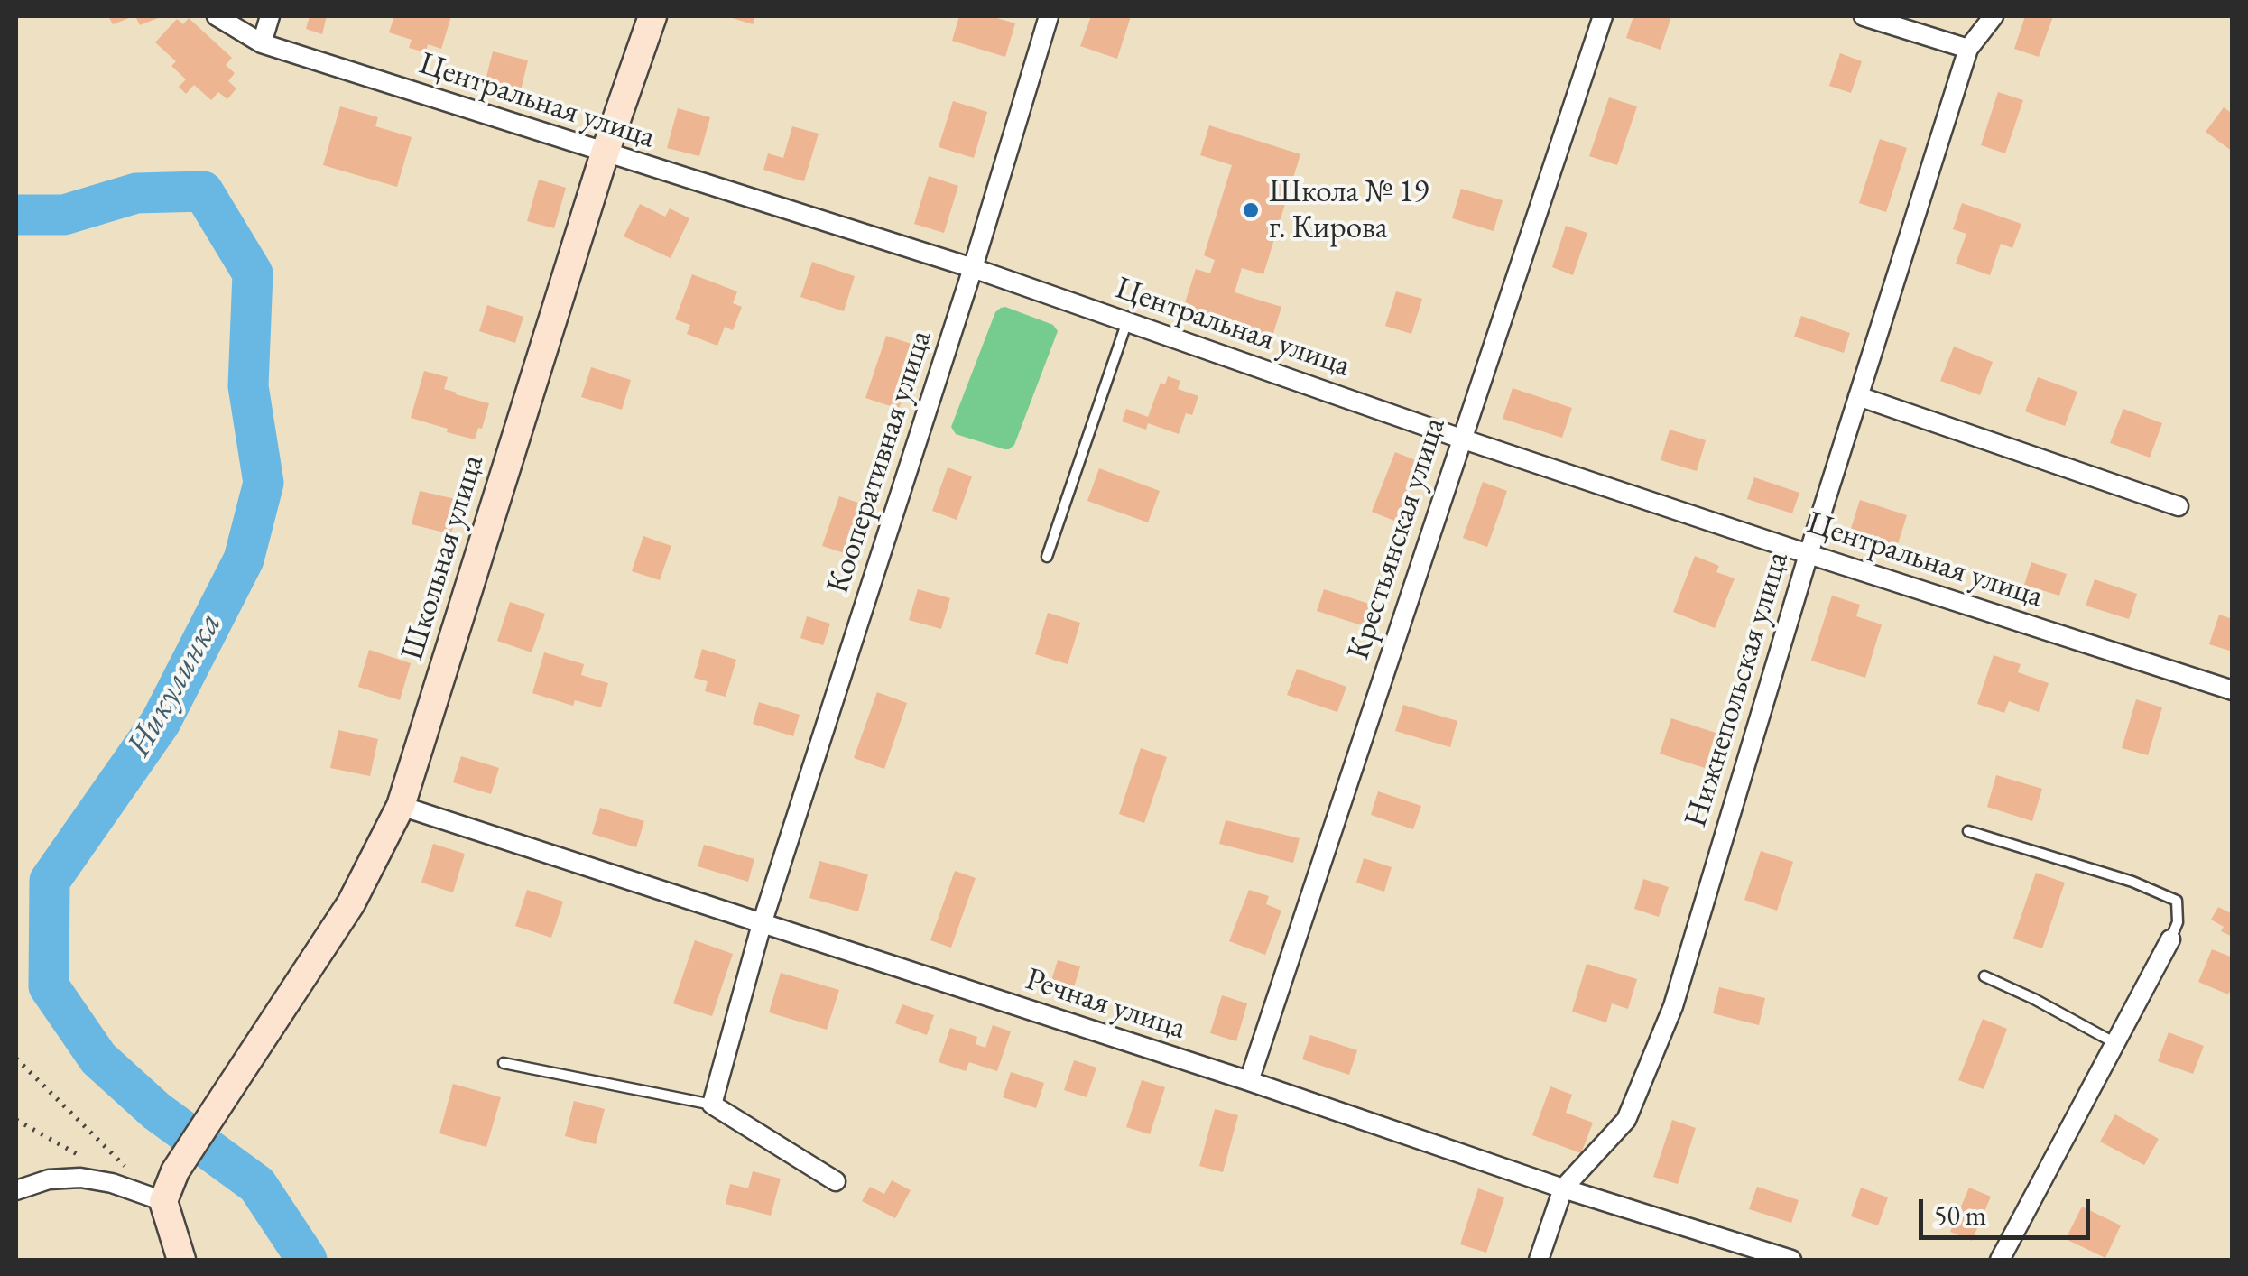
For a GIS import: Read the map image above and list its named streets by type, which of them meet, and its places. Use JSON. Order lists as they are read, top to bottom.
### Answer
{
  "streets": {
    "street": [
      "Центральная улица",
      "Кооперативная улица",
      "Крестьянская улица",
      "Школьная улица",
      "Нижнепольская улица",
      "Речная улица"
    ]
  },
  "crossings": [
    ["Центральная улица", "Кооперативная улица"],
    ["Центральная улица", "Крестьянская улица"],
    ["Центральная улица", "Школьная улица"],
    ["Центральная улица", "Нижнепольская улица"],
    ["Кооперативная улица", "Речная улица"],
    ["Крестьянская улица", "Речная улица"],
    ["Школьная улица", "Речная улица"],
    ["Нижнепольская улица", "Речная улица"]
  ],
  "water": ["Никулинка"],
  "places": ["Школа № 19 г. Кирова"],
  "scale_bar": "50 m"
}
